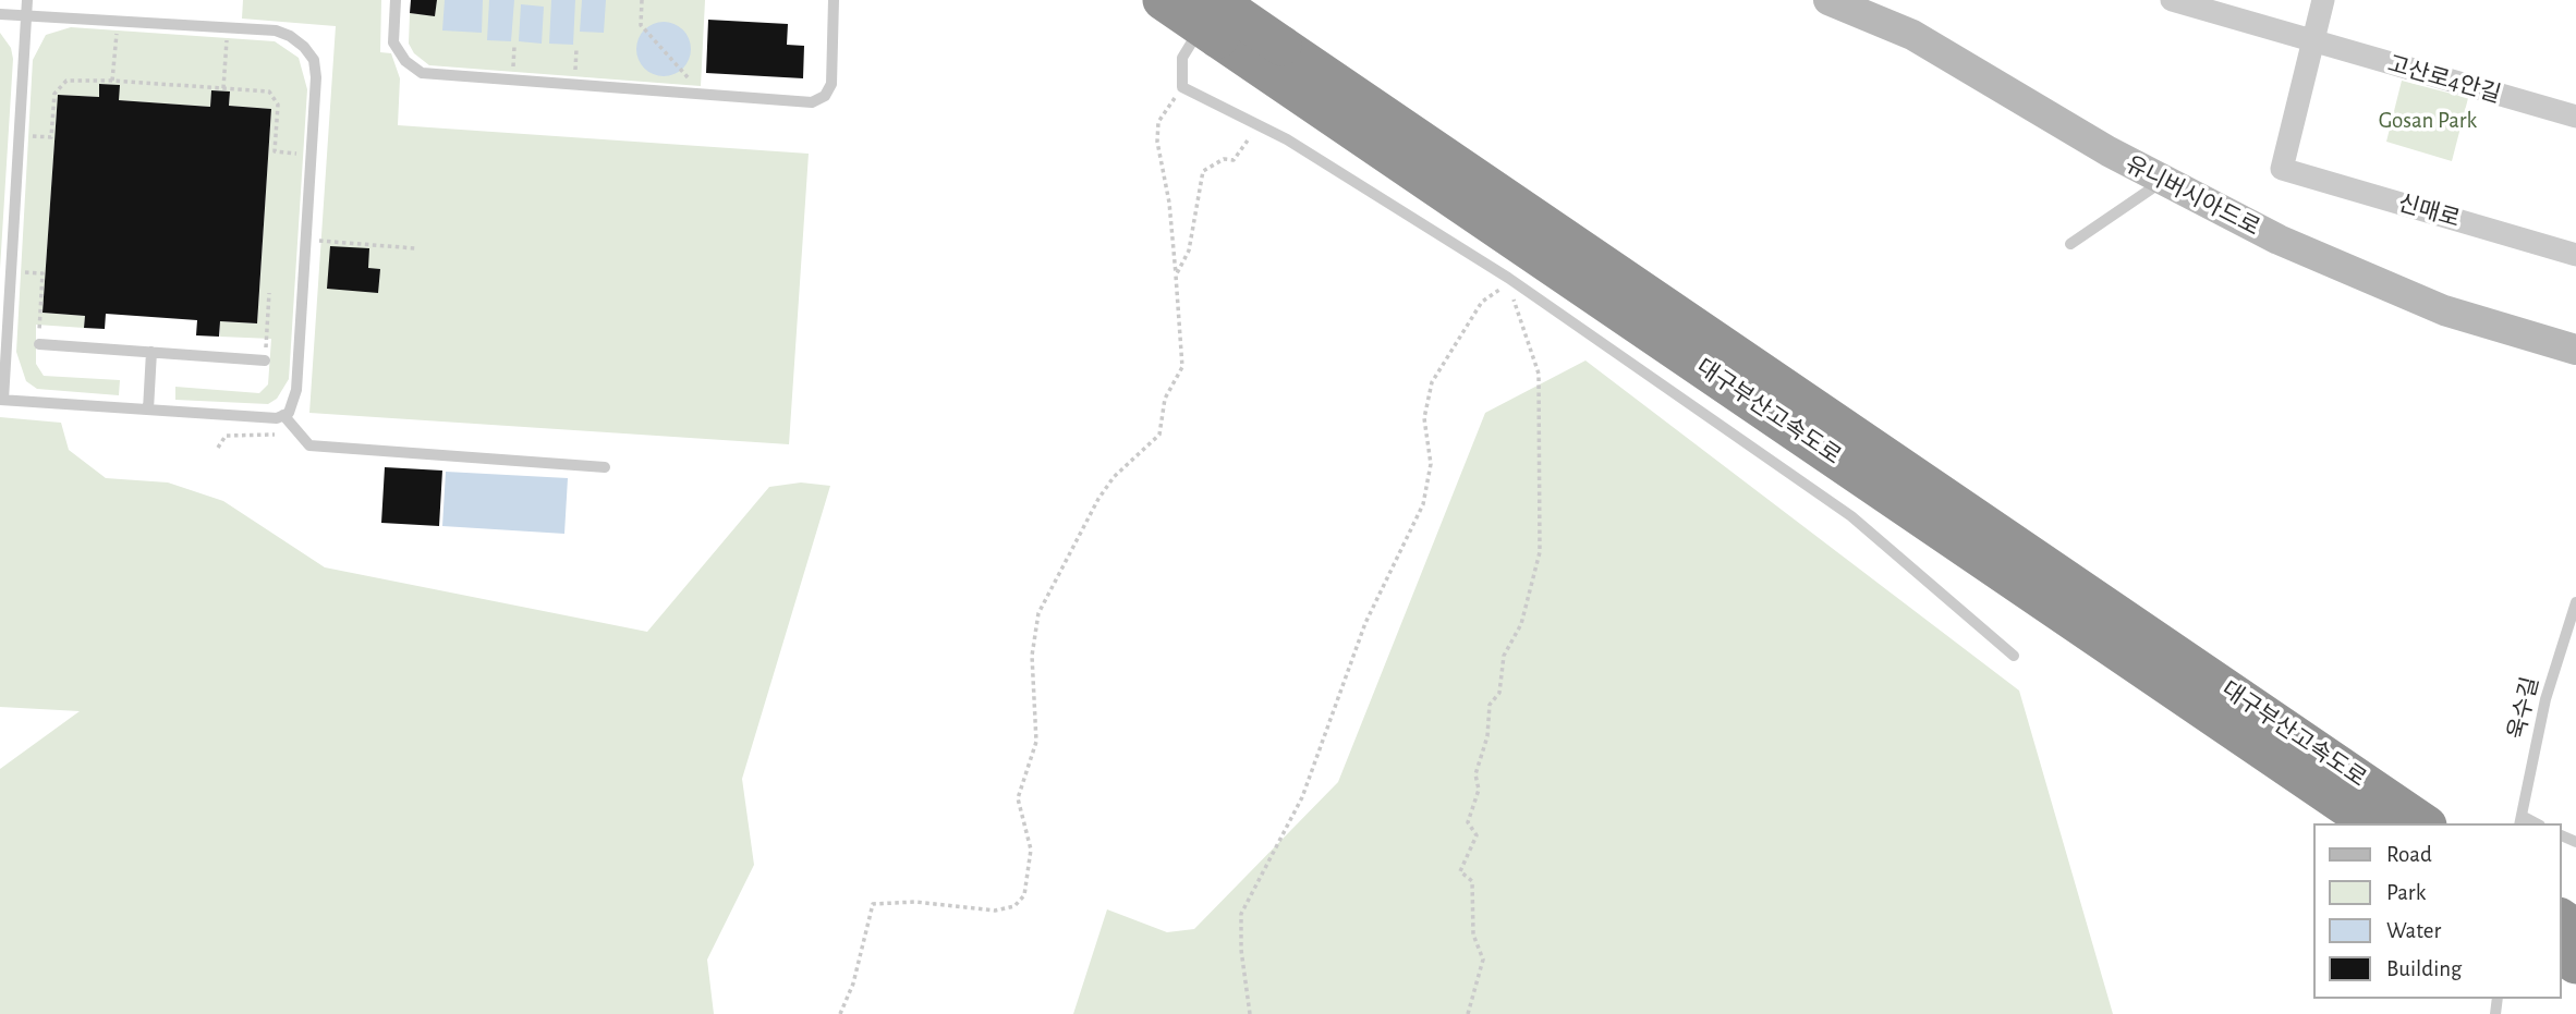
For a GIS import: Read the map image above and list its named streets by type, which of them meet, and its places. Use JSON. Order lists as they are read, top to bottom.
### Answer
{
  "streets": {
    "highway": ["대구부산고속도로"],
    "main road": ["유니버시아드로"],
    "street": ["고산로4안길", "신매로"],
    "lane": ["욱수길"]
  },
  "crossings": [
    ["고산로4안길", "신매로"]
  ],
  "parks": ["Gosan Park"],
  "legend": [
    "Road",
    "Park",
    "Water",
    "Building"
  ]
}
